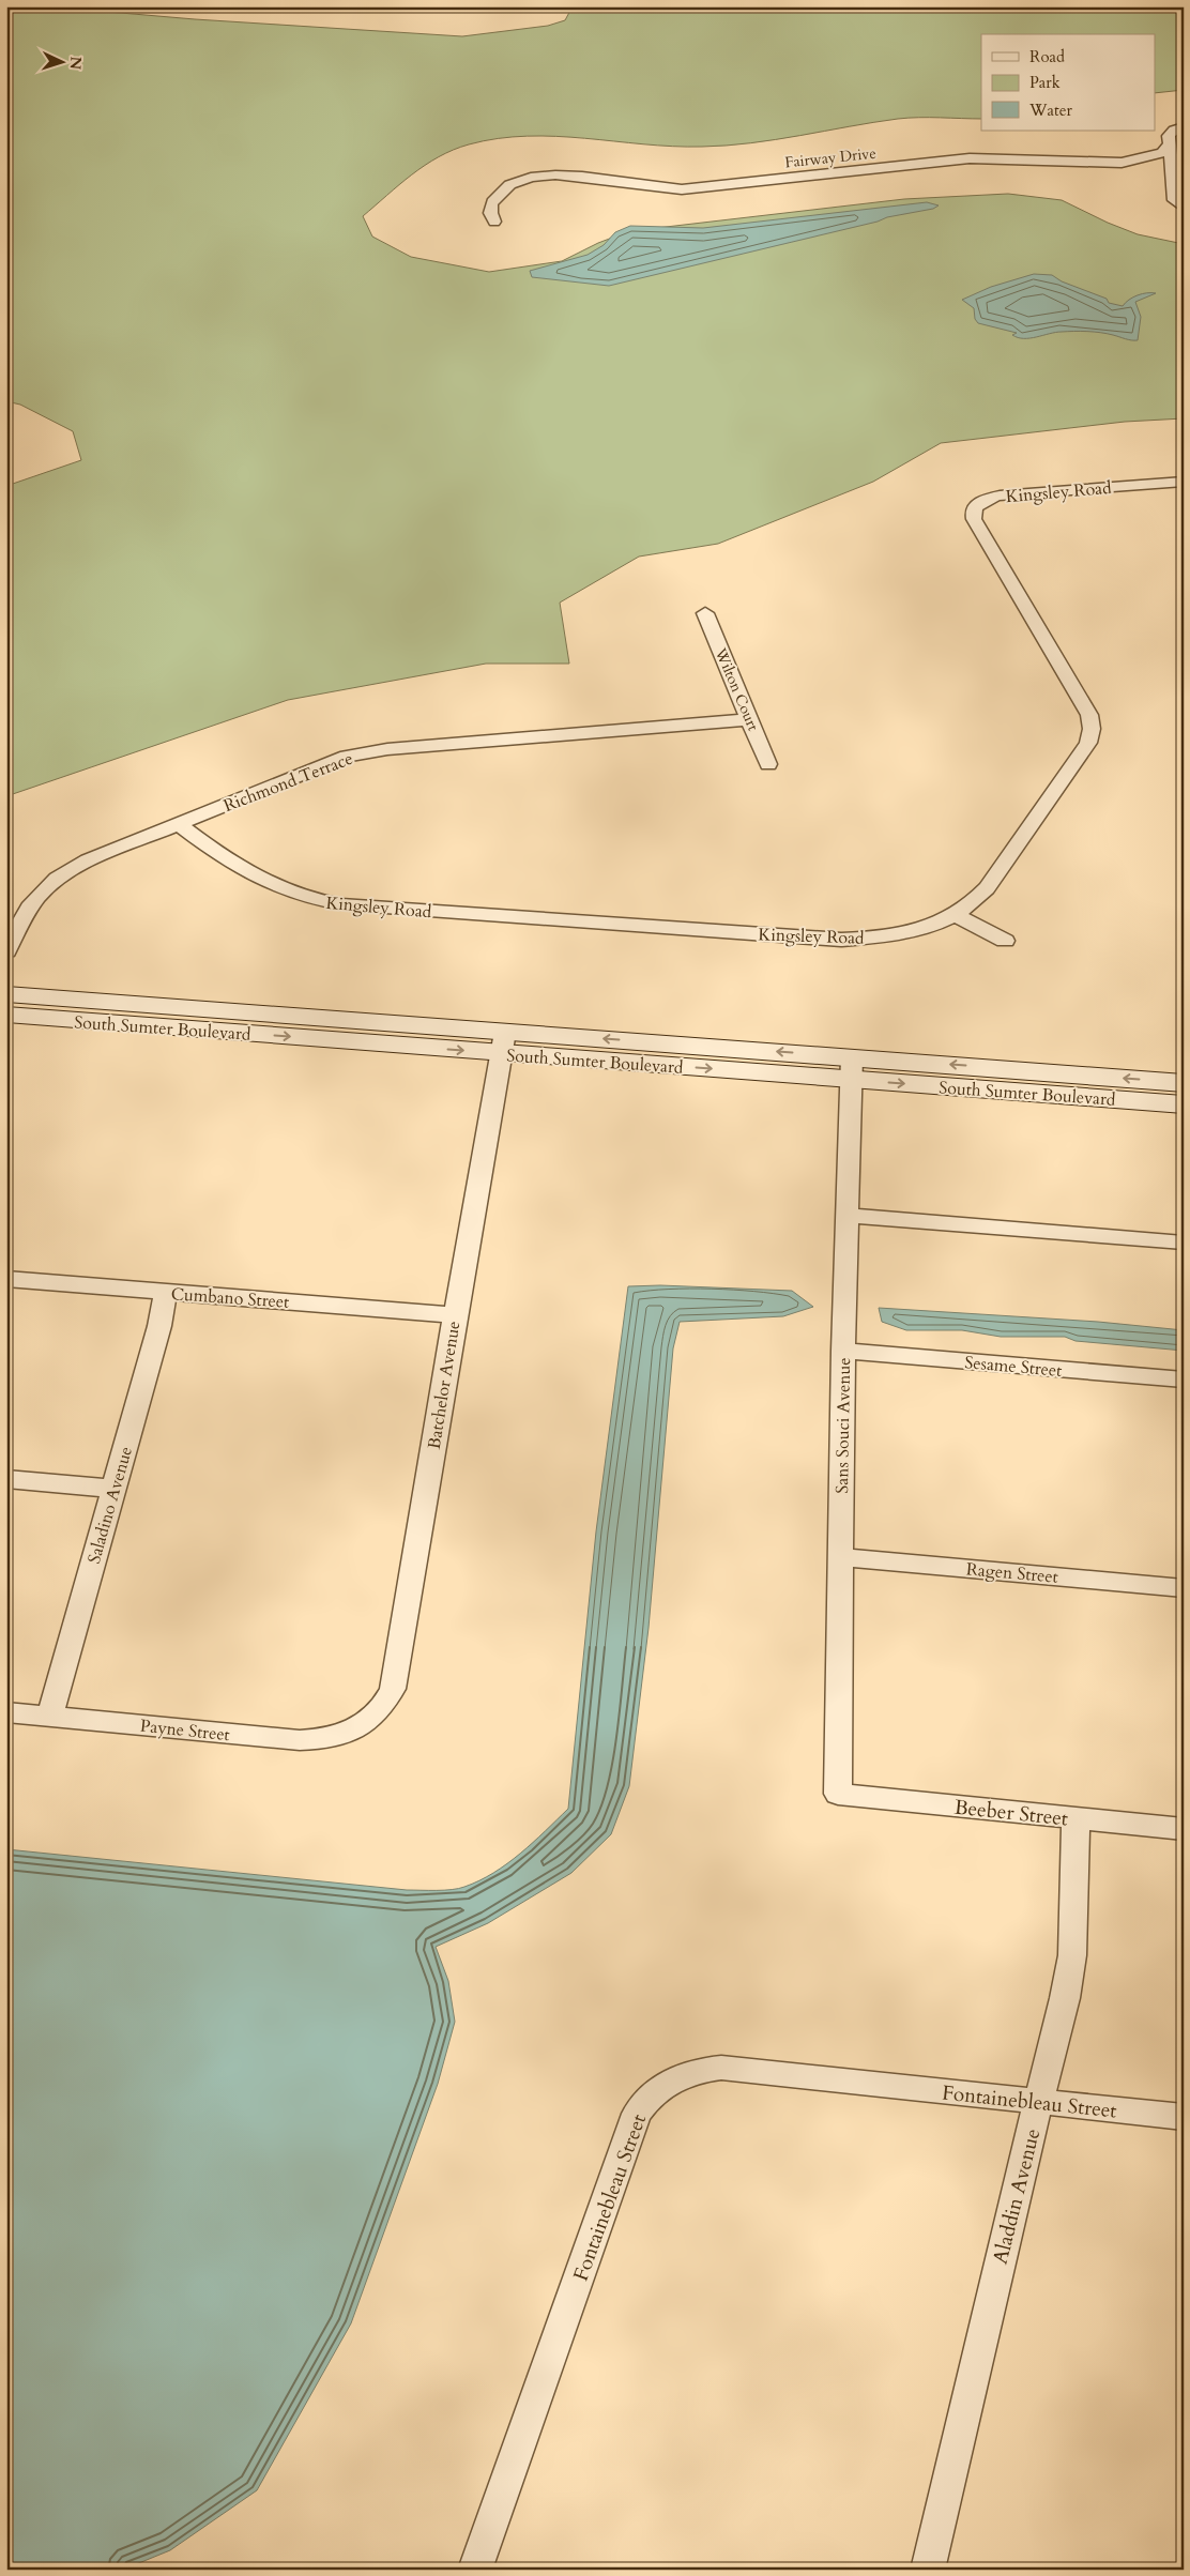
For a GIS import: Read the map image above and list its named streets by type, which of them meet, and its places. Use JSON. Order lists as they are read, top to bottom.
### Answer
{
  "streets": {
    "main road": ["South Sumter Boulevard"],
    "street": [
      "Fairway Drive",
      "Kingsley Road",
      "Wilton Court",
      "Richmond Terrace",
      "Cumbano Street",
      "Sesame Street",
      "Batchelor Avenue",
      "Sans Souci Avenue",
      "Saladino Avenue",
      "Ragen Street",
      "Payne Street",
      "Beeber Street",
      "Fontainebleau Street",
      "Aladdin Avenue"
    ]
  },
  "crossings": [
    ["Kingsley Road", "Richmond Terrace"],
    ["Wilton Court", "Richmond Terrace"],
    ["South Sumter Boulevard", "Batchelor Avenue"],
    ["South Sumter Boulevard", "Sans Souci Avenue"],
    ["Cumbano Street", "Batchelor Avenue"],
    ["Cumbano Street", "Saladino Avenue"],
    ["Sesame Street", "Sans Souci Avenue"],
    ["Batchelor Avenue", "Payne Street"],
    ["Sans Souci Avenue", "Ragen Street"],
    ["Sans Souci Avenue", "Beeber Street"],
    ["Saladino Avenue", "Payne Street"],
    ["Beeber Street", "Aladdin Avenue"],
    ["Fontainebleau Street", "Aladdin Avenue"]
  ],
  "legend": ["Road", "Park", "Water"],
  "north": "right"
}
